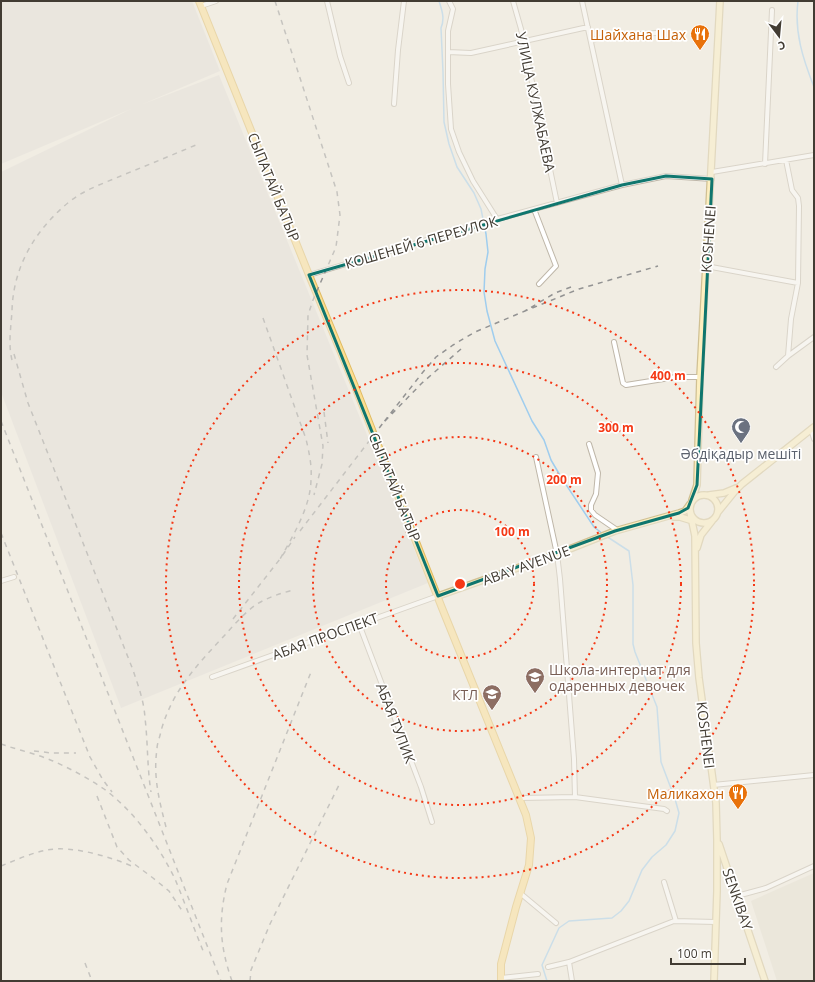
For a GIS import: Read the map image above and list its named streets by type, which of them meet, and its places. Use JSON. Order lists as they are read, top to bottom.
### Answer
{
  "streets": {
    "main road": [
      "СЫПАТАЙ БАТЫР",
      "KOSHENEI",
      "ABAY AVENUE",
      "SENKIBAY"
    ],
    "street": [
      "УЛИЦА КУЛЖАБАЕВА",
      "КОШЕНЕЙ 6 ПЕРЕУЛОК",
      "АБАЯ ПРОСПЕКТ",
      "АБАЯ ТУПИК"
    ]
  },
  "crossings": [
    ["УЛИЦА КУЛЖАБАЕВА", "КОШЕНЕЙ 6 ПЕРЕУЛОК"],
    ["СЫПАТАЙ БАТЫР", "КОШЕНЕЙ 6 ПЕРЕУЛОК"],
    ["СЫПАТАЙ БАТЫР", "ABAY AVENUE"],
    ["СЫПАТАЙ БАТЫР", "АБАЯ ПРОСПЕКТ"],
    ["KOSHENEI", "КОШЕНЕЙ 6 ПЕРЕУЛОК"],
    ["KOSHENEI", "SENKIBAY"],
    ["ABAY AVENUE", "АБАЯ ПРОСПЕКТ"],
    ["АБАЯ ПРОСПЕКТ", "АБАЯ ТУПИК"]
  ],
  "places": {
    "restaurant": ["Шайхана Шах", "Маликахон"],
    "mosque": ["Әбдіқадыр мешіті"],
    "school or university": ["Школа-интернат для одаренных девочек", "КТЛ"]
  },
  "scale_bar": "100 m",
  "north": "bottom",
  "rings": [
    "400 m",
    "300 m",
    "200 m",
    "100 m"
  ]
}
